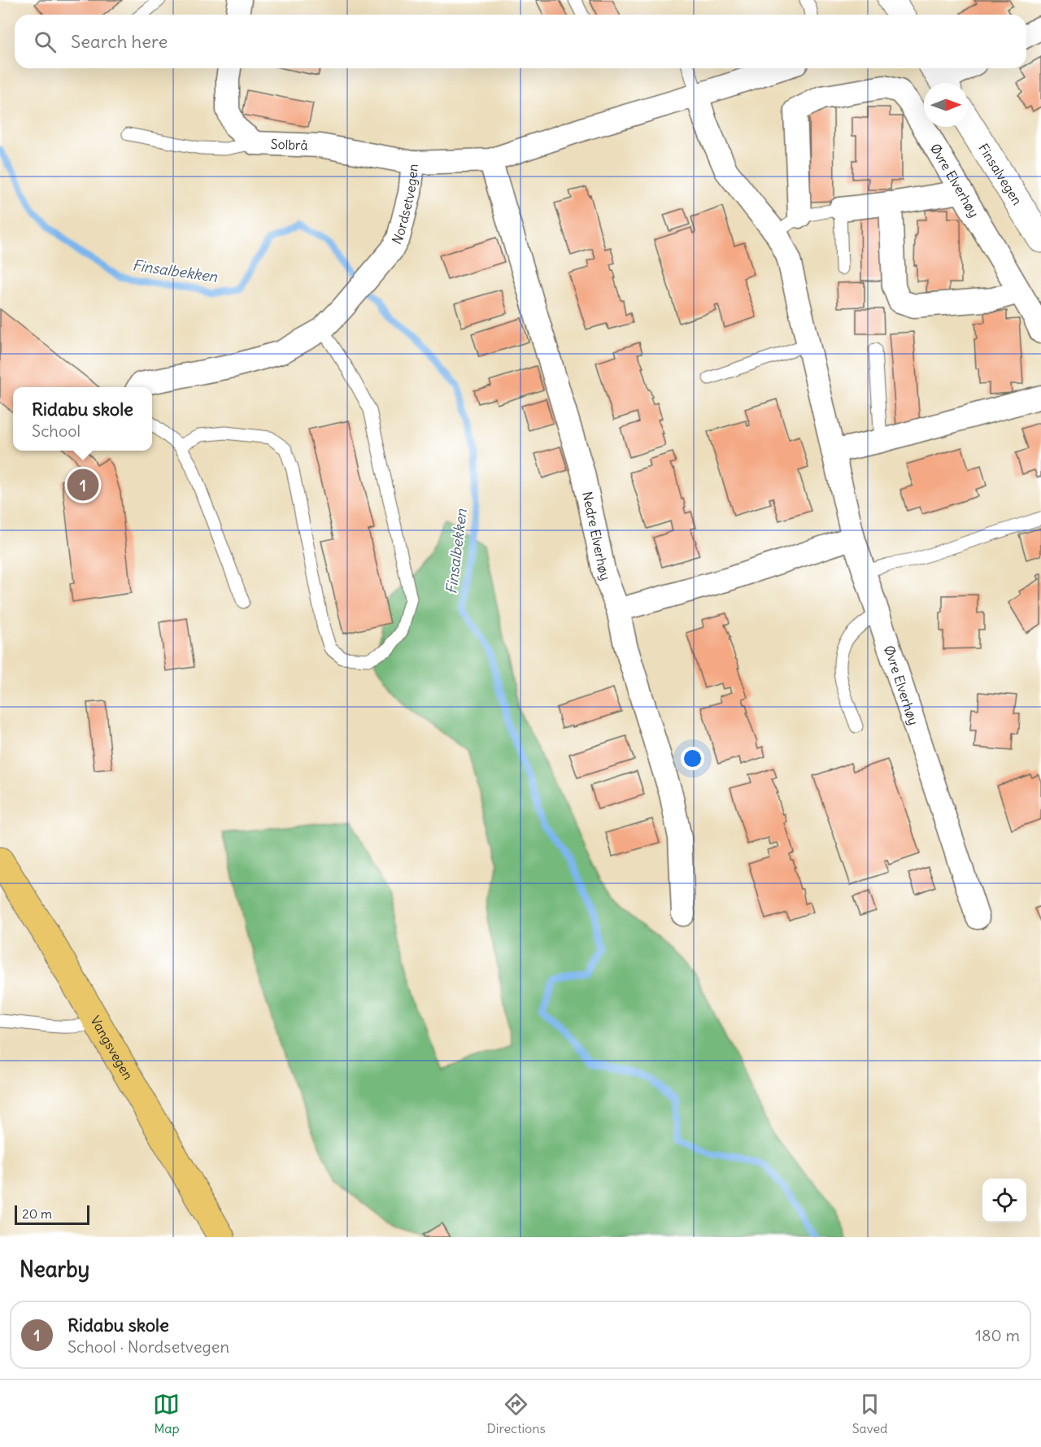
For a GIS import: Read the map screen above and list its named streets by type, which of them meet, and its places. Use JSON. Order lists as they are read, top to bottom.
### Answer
{
  "streets": {
    "highway": ["Vangsvegen"],
    "street": [
      "Solbrå",
      "Finsalvegen",
      "Øvre Elverhøy",
      "Nordsetvegen",
      "Nedre Elverhøy"
    ]
  },
  "crossings": [
    ["Solbrå", "Nordsetvegen"],
    ["Øvre Elverhøy", "Nordsetvegen"],
    ["Nordsetvegen", "Nedre Elverhøy"]
  ],
  "water": ["Finsalbekken"],
  "scale_bar": "20 m",
  "north": "right",
  "page": {
    "search": "Search here",
    "popup": ["Ridabu skole", "School"],
    "pins": "1",
    "scale": "20 m",
    "heading": "Nearby",
    "list": [
      {
        "mark": "1",
        "name": "Ridabu skole",
        "note": "School · Nordsetvegen",
        "value": "180 m"
      }
    ],
    "nav": ["Map", "Directions", "Saved"]
  }
}
